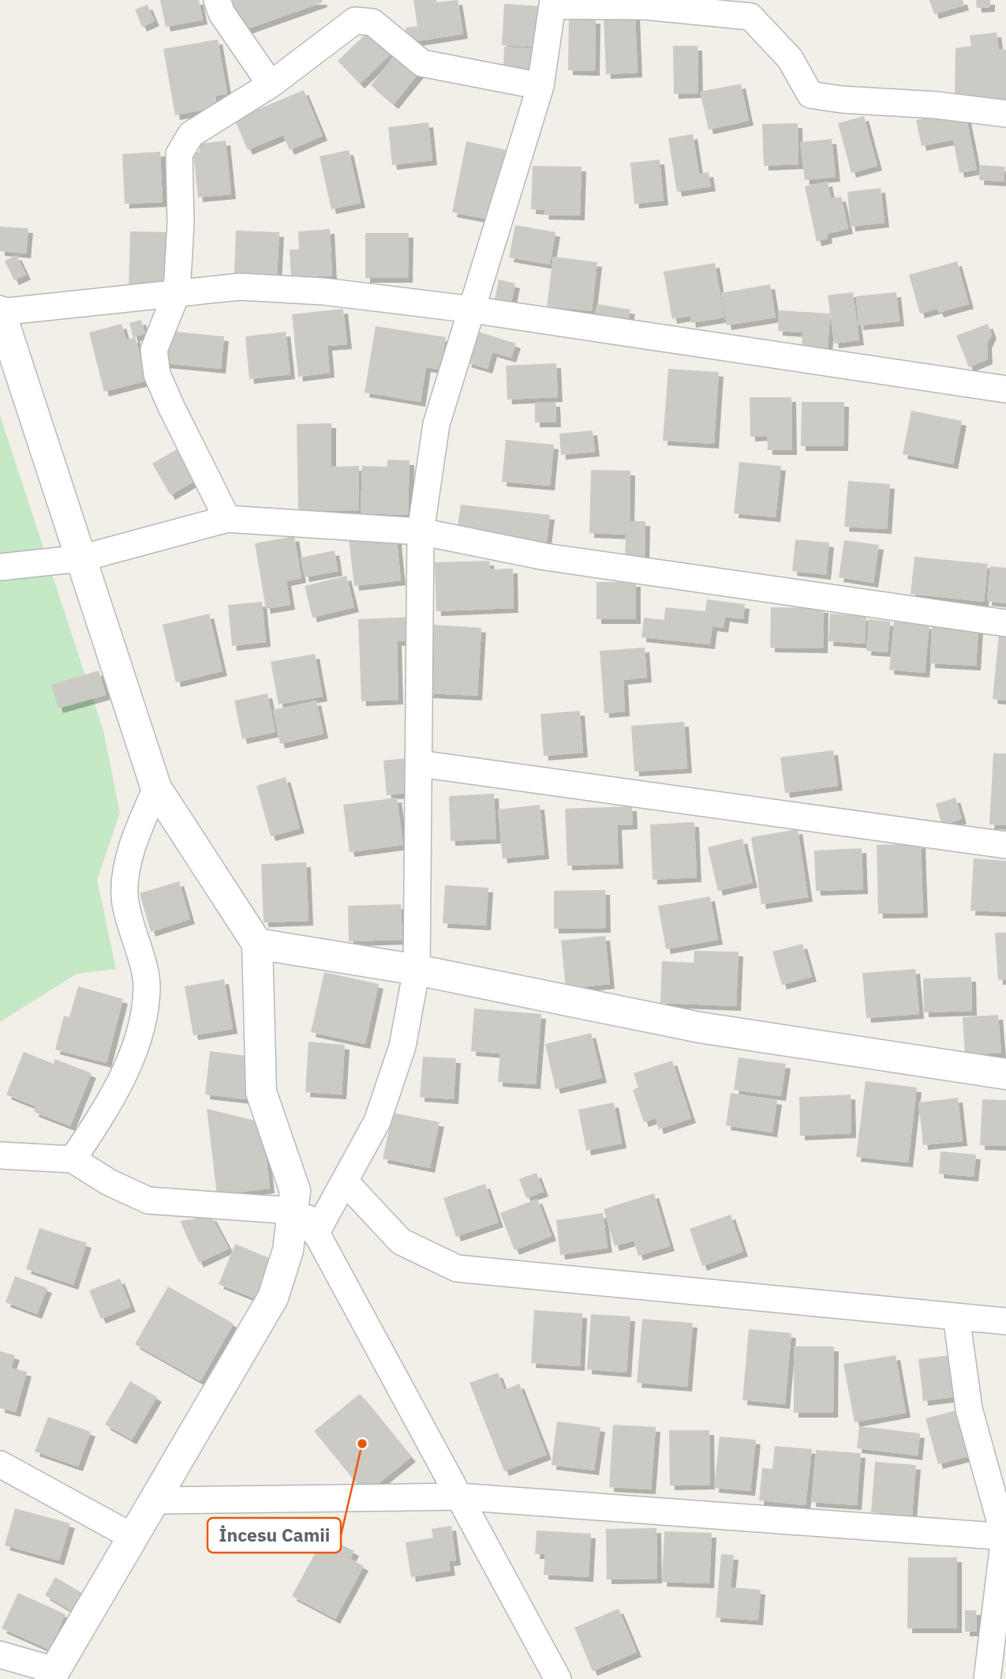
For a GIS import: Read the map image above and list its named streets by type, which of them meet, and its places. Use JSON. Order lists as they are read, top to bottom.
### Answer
{
  "places": ["İncesu Camii"]
}
